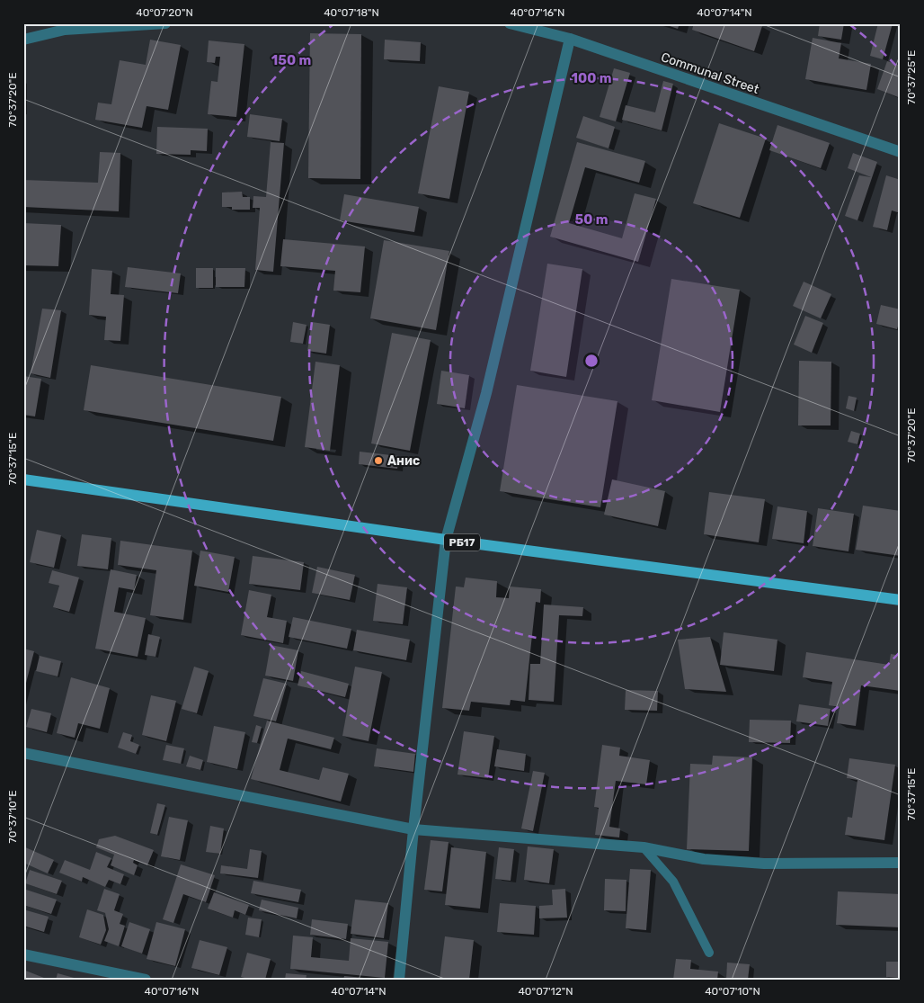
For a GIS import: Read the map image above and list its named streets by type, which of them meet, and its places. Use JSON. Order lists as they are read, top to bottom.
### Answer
{
  "streets": {
    "main road": ["РБ17"],
    "street": ["Communal Street"]
  },
  "places": ["Анис"],
  "coordinates": [
    "40°07'20\"N",
    "40°07'18\"N",
    "40°07'16\"N",
    "40°07'14\"N",
    "70°37'25\"E",
    "70°37'20\"E",
    "70°37'15\"E",
    "70°37'10\"E",
    "40°07'12\"N",
    "40°07'10\"N"
  ],
  "rings": ["150 m", "100 m", "50 m"]
}
